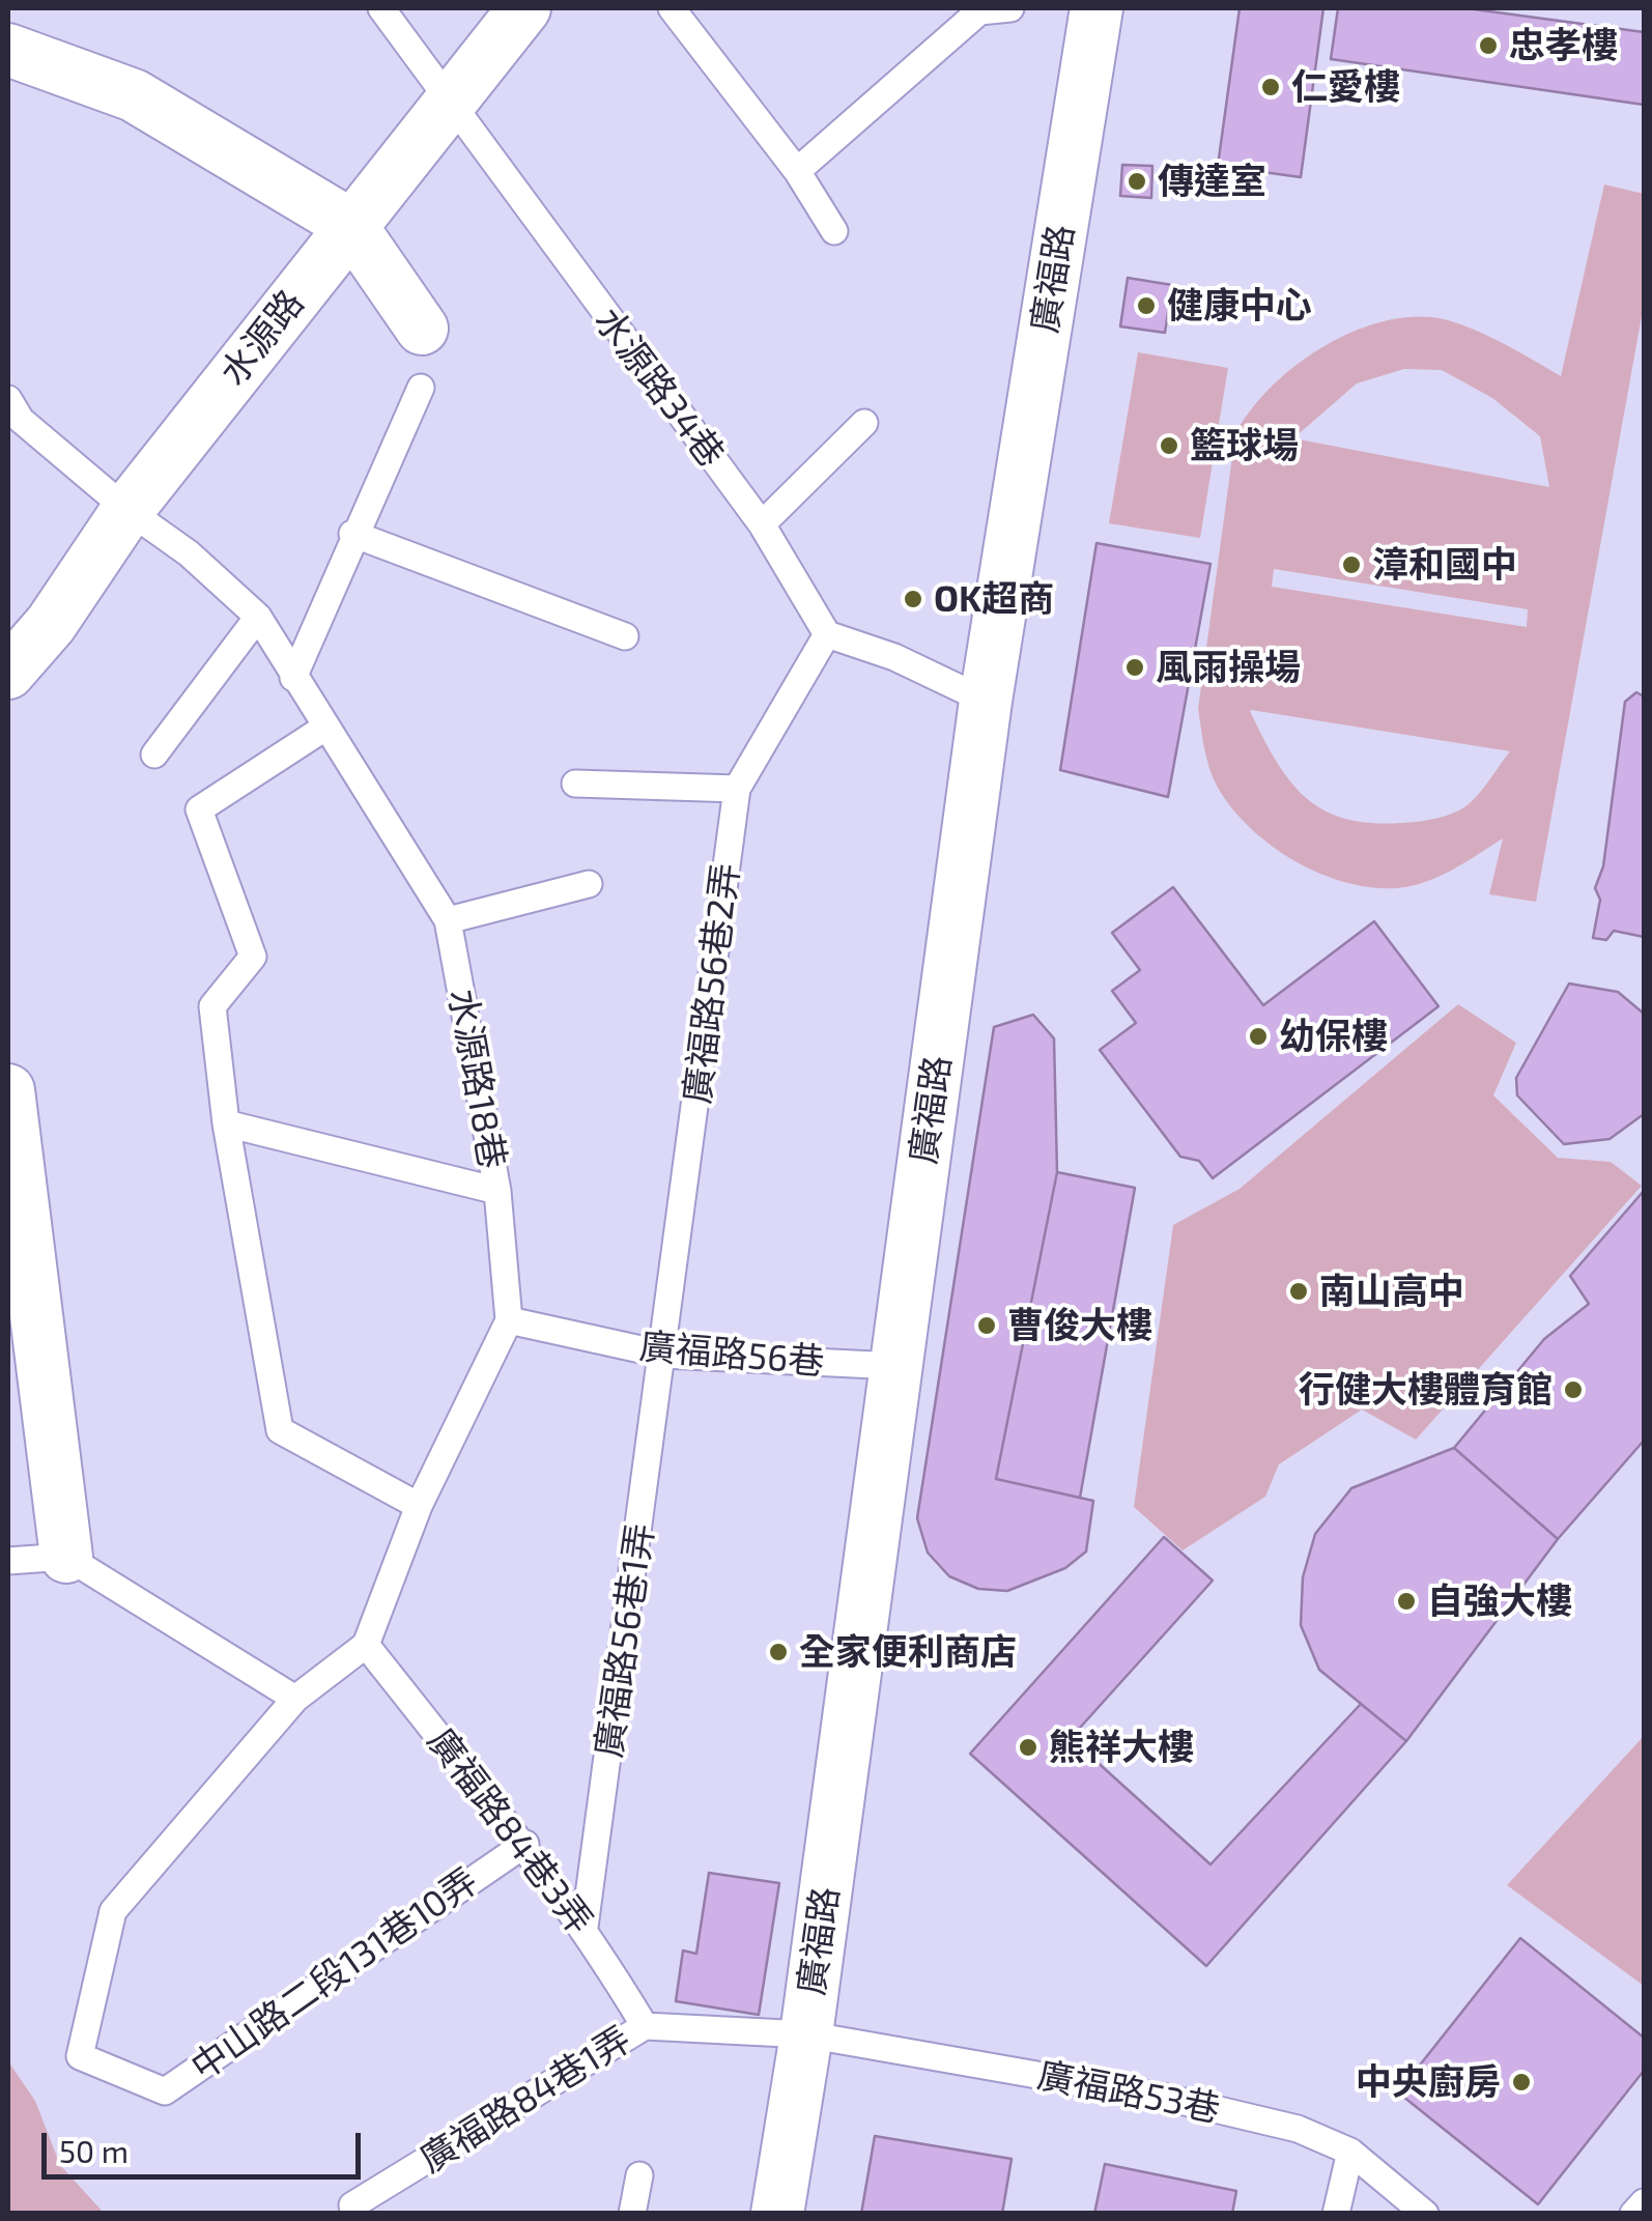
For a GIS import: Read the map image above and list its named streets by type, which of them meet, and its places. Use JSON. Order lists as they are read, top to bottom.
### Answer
{
  "streets": {
    "street": ["廣福路", "水源路"],
    "lane": [
      "水源路34巷",
      "廣福路56巷2弄",
      "水源路18巷",
      "廣福路56巷",
      "廣福路56巷1弄",
      "廣福路84巷3弄",
      "中山路二段131巷10弄",
      "廣福路53巷",
      "廣福路84巷1弄"
    ]
  },
  "crossings": [
    ["廣福路", "廣福路56巷"],
    ["廣福路", "廣福路53巷"],
    ["水源路", "水源路34巷"],
    ["水源路", "水源路18巷"],
    ["水源路34巷", "廣福路56巷2弄"],
    ["廣福路56巷2弄", "廣福路56巷"],
    ["廣福路56巷2弄", "廣福路56巷1弄"],
    ["水源路18巷", "廣福路56巷"],
    ["廣福路56巷", "廣福路56巷1弄"],
    ["廣福路56巷1弄", "廣福路84巷3弄"],
    ["廣福路84巷3弄", "中山路二段131巷10弄"],
    ["廣福路84巷3弄", "廣福路53巷"],
    ["廣福路84巷3弄", "廣福路84巷1弄"],
    ["廣福路53巷", "廣福路84巷1弄"]
  ],
  "places": [
    "忠孝樓",
    "仁愛樓",
    "傳達室",
    "健康中心",
    "籃球場",
    "漳和國中",
    "OK超商",
    "風雨操場",
    "幼保樓",
    "南山高中",
    "曹俊大樓",
    "行健大樓體育館",
    "自強大樓",
    "全家便利商店",
    "熊祥大樓",
    "中央廚房"
  ],
  "scale_bar": "50 m"
}
